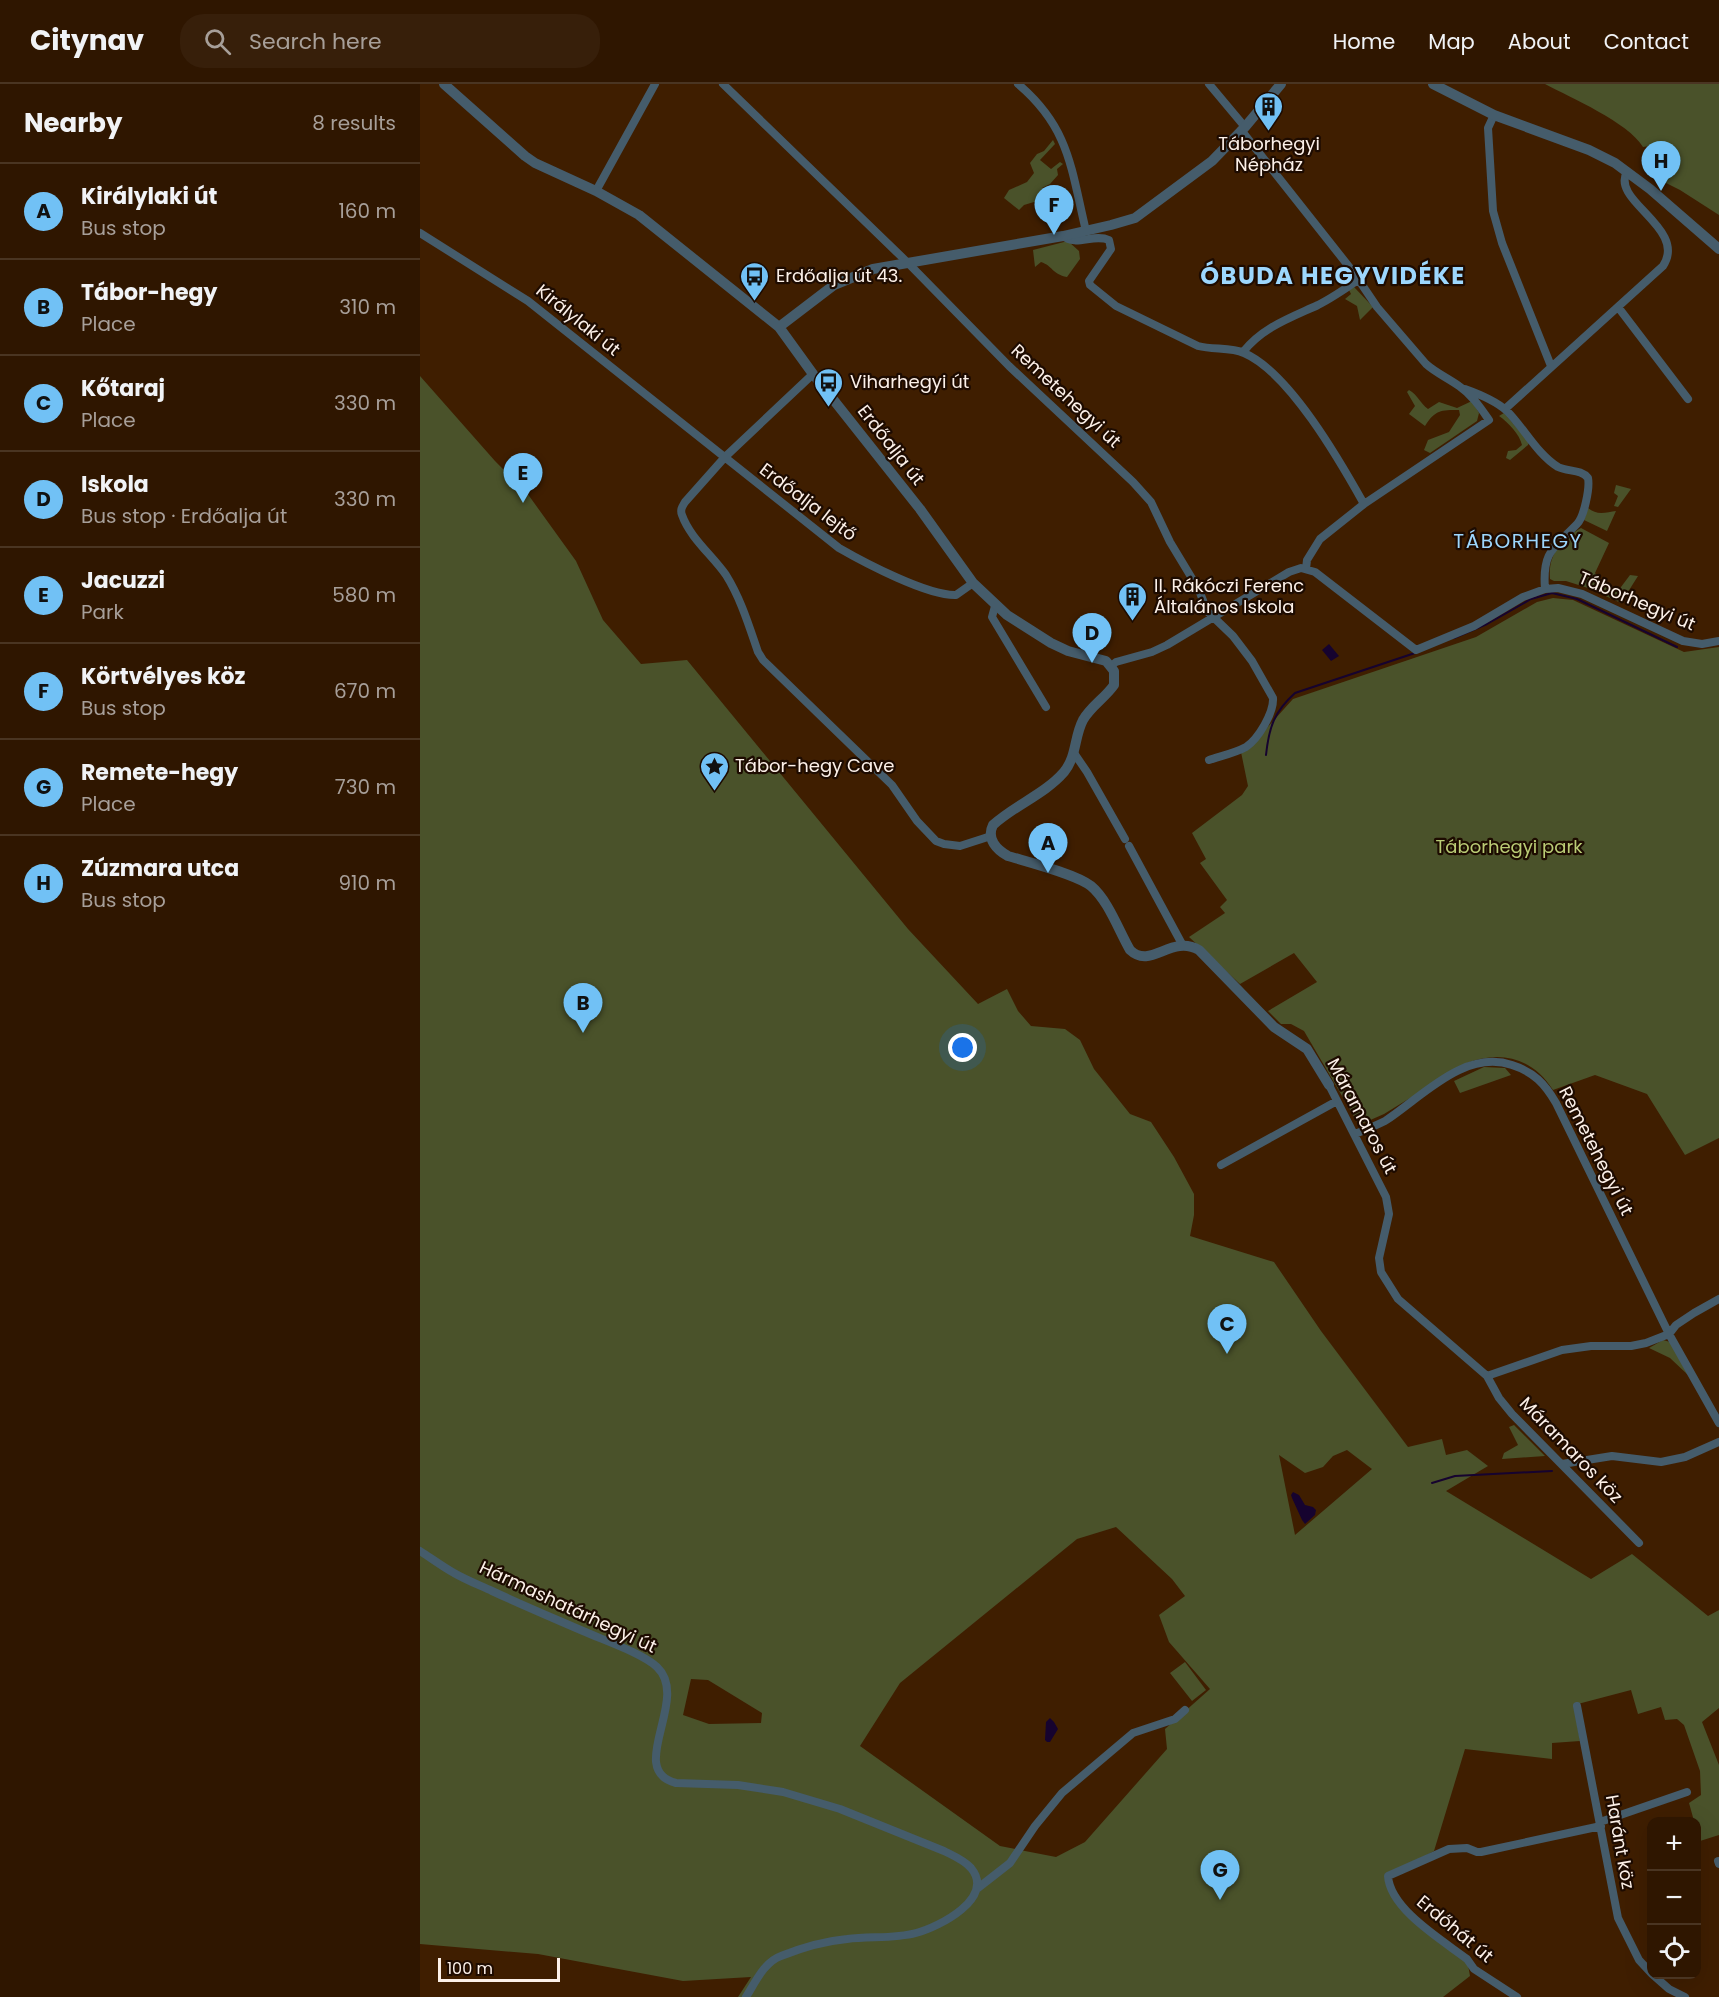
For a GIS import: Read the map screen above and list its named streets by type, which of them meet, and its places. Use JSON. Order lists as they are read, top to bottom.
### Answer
{
  "streets": {
    "street": [
      "Királylaki út",
      "Remetehegyi út",
      "Erdőalja út",
      "Erdőalja lejtő",
      "Táborhegyi út",
      "Máramaros út",
      "Máramaros köz",
      "Hármashatárhegyi út",
      "Haránt köz",
      "Erdőhát út"
    ]
  },
  "crossings": [
    ["Királylaki út", "Erdőalja lejtő"],
    ["Remetehegyi út", "Máramaros út"],
    ["Erdőalja út", "Erdőalja lejtő"],
    ["Máramaros út", "Máramaros köz"],
    ["Haránt köz", "Erdőhát út"]
  ],
  "districts": ["ÓBUDA HEGYVIDÉKE", "TÁBORHEGY"],
  "parks": ["Táborhegyi park"],
  "places": {
    "building": ["Táborhegyi Népház", "II. Rákóczi Ferenc Általános Iskola"],
    "bus stop": ["Erdőalja út 43.", "Viharhegyi út"],
    "place": ["Tábor-hegy Cave"]
  },
  "scale_bar": "100 m",
  "page": {
    "header": "Citynav",
    "search": "Search here",
    "nav": [
      "Home",
      "Map",
      "About",
      "Contact"
    ],
    "heading": ["Nearby", "8 results"],
    "pins": [
      "H",
      "F",
      "E",
      "D",
      "A",
      "B",
      "C",
      "G"
    ],
    "list": [
      {
        "mark": "A",
        "name": "Királylaki út",
        "note": "Bus stop",
        "value": "160 m"
      },
      {
        "mark": "B",
        "name": "Tábor-hegy",
        "note": "Place",
        "value": "310 m"
      },
      {
        "mark": "C",
        "name": "Kőtaraj",
        "note": "Place",
        "value": "330 m"
      },
      {
        "mark": "D",
        "name": "Iskola",
        "note": "Bus stop · Erdőalja út",
        "value": "330 m"
      },
      {
        "mark": "E",
        "name": "Jacuzzi",
        "note": "Park",
        "value": "580 m"
      },
      {
        "mark": "F",
        "name": "Körtvélyes köz",
        "note": "Bus stop",
        "value": "670 m"
      },
      {
        "mark": "G",
        "name": "Remete-hegy",
        "note": "Place",
        "value": "730 m"
      },
      {
        "mark": "H",
        "name": "Zúzmara utca",
        "note": "Bus stop",
        "value": "910 m"
      }
    ],
    "map_buttons": ["+", "−"],
    "scale": "100 m"
  }
}
